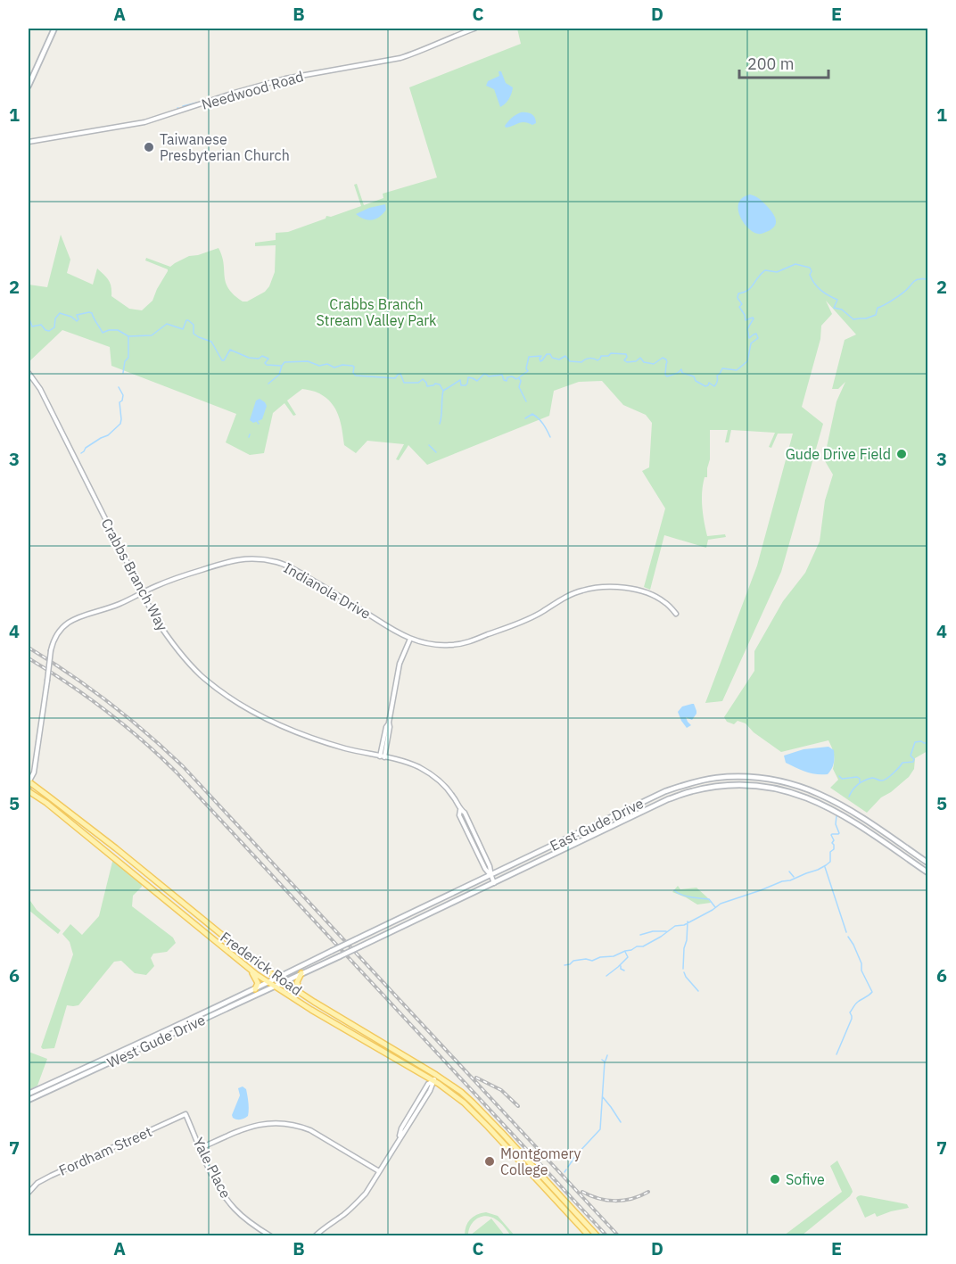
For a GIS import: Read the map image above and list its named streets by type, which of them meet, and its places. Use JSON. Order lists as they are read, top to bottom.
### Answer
{
  "streets": {
    "main road": ["East Gude Drive", "Frederick Road", "West Gude Drive"],
    "street": [
      "Needwood Road",
      "Crabbs Branch Way",
      "Indianola Drive",
      "Fordham Street",
      "Yale Place"
    ]
  },
  "crossings": [
    ["Crabbs Branch Way", "Indianola Drive"],
    ["Crabbs Branch Way", "East Gude Drive"],
    ["Indianola Drive", "Frederick Road"],
    ["East Gude Drive", "Frederick Road"],
    ["East Gude Drive", "West Gude Drive"],
    ["Frederick Road", "West Gude Drive"],
    ["Fordham Street", "Yale Place"]
  ],
  "parks": ["Crabbs Branch Stream Valley Park"],
  "places": [
    "Taiwanese Presbyterian Church",
    "Gude Drive Field",
    "Montgomery College",
    "Sofive"
  ],
  "scale_bar": "200 m",
  "grid": {
    "columns": [
      "A",
      "B",
      "C",
      "D",
      "E"
    ],
    "rows": [
      "1",
      "2",
      "3",
      "4",
      "5",
      "6",
      "7"
    ]
  }
}
